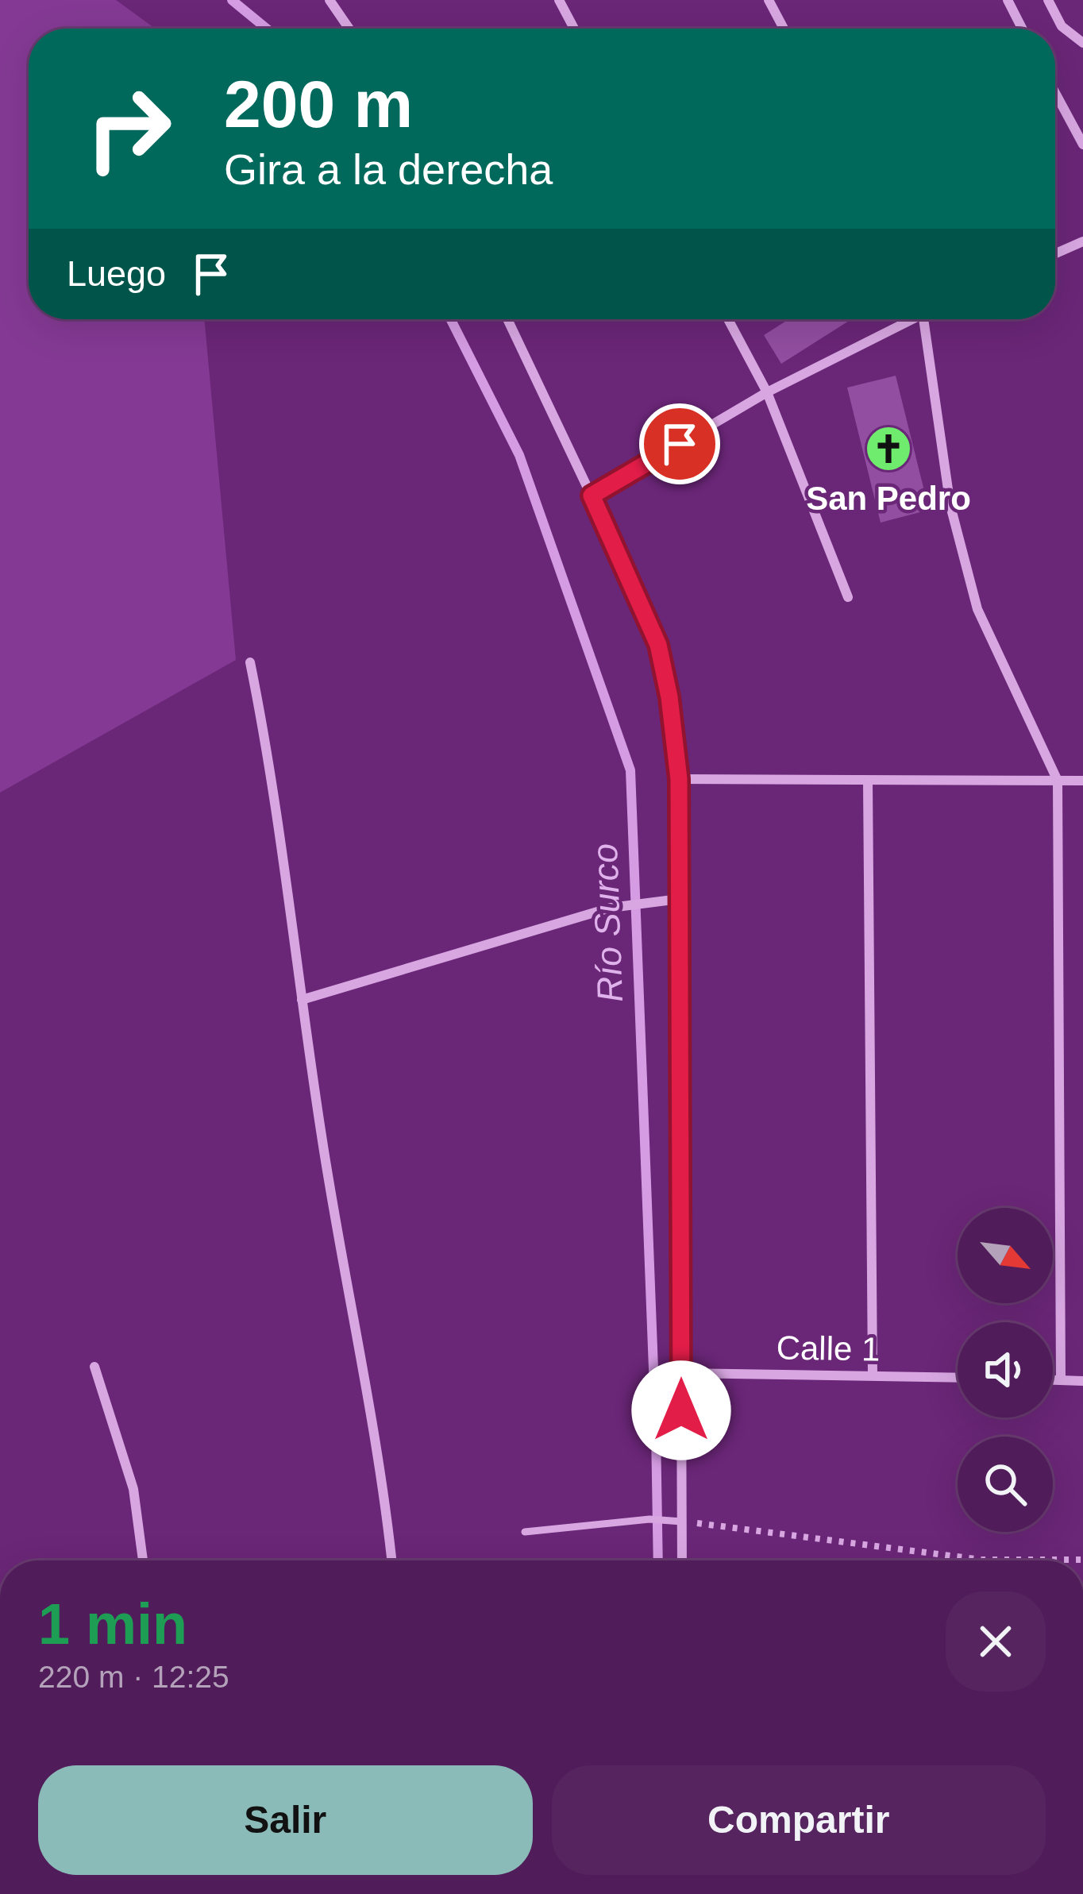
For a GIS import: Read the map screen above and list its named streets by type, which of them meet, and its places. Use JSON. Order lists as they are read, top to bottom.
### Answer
{
  "streets": {
    "street": ["Calle 1"]
  },
  "water": ["Río Surco"],
  "places": {
    "church": ["San Pedro"]
  },
  "north": "bottom right",
  "page": {
    "turn": ["200 m", "Gira a la derecha"],
    "then": "Luego",
    "heading": ["1 min", "220 m · 12:25"],
    "buttons": ["Salir", "Compartir"]
  }
}
